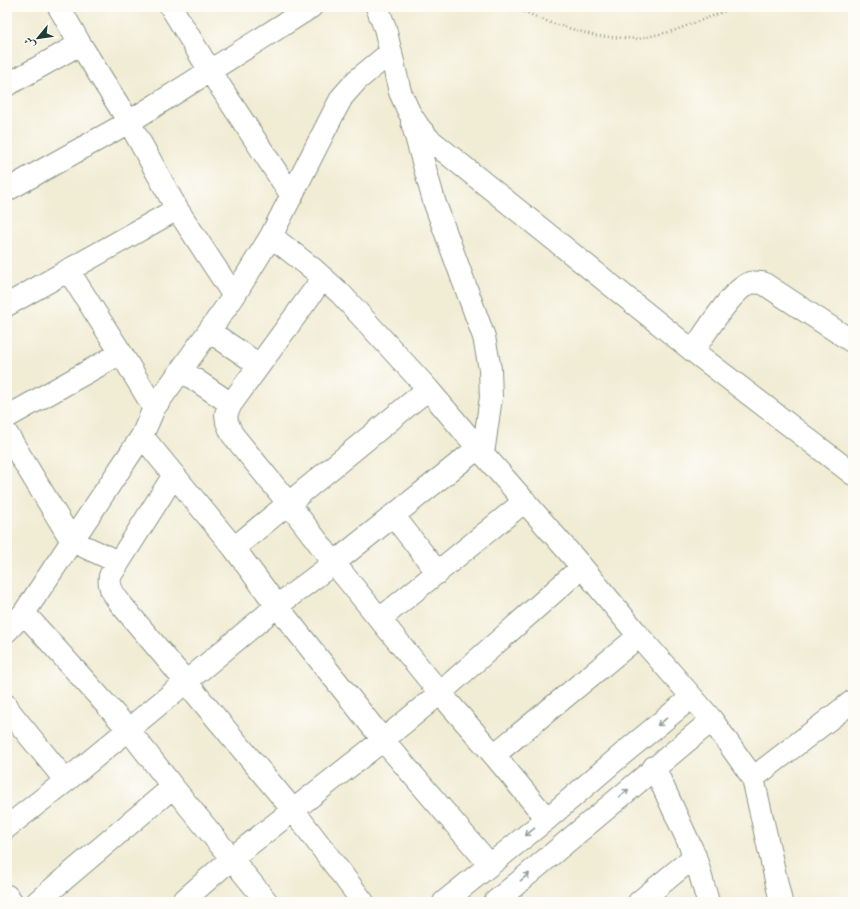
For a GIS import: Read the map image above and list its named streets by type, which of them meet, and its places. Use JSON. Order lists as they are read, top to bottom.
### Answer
{
  "north": "bottom left"
}
